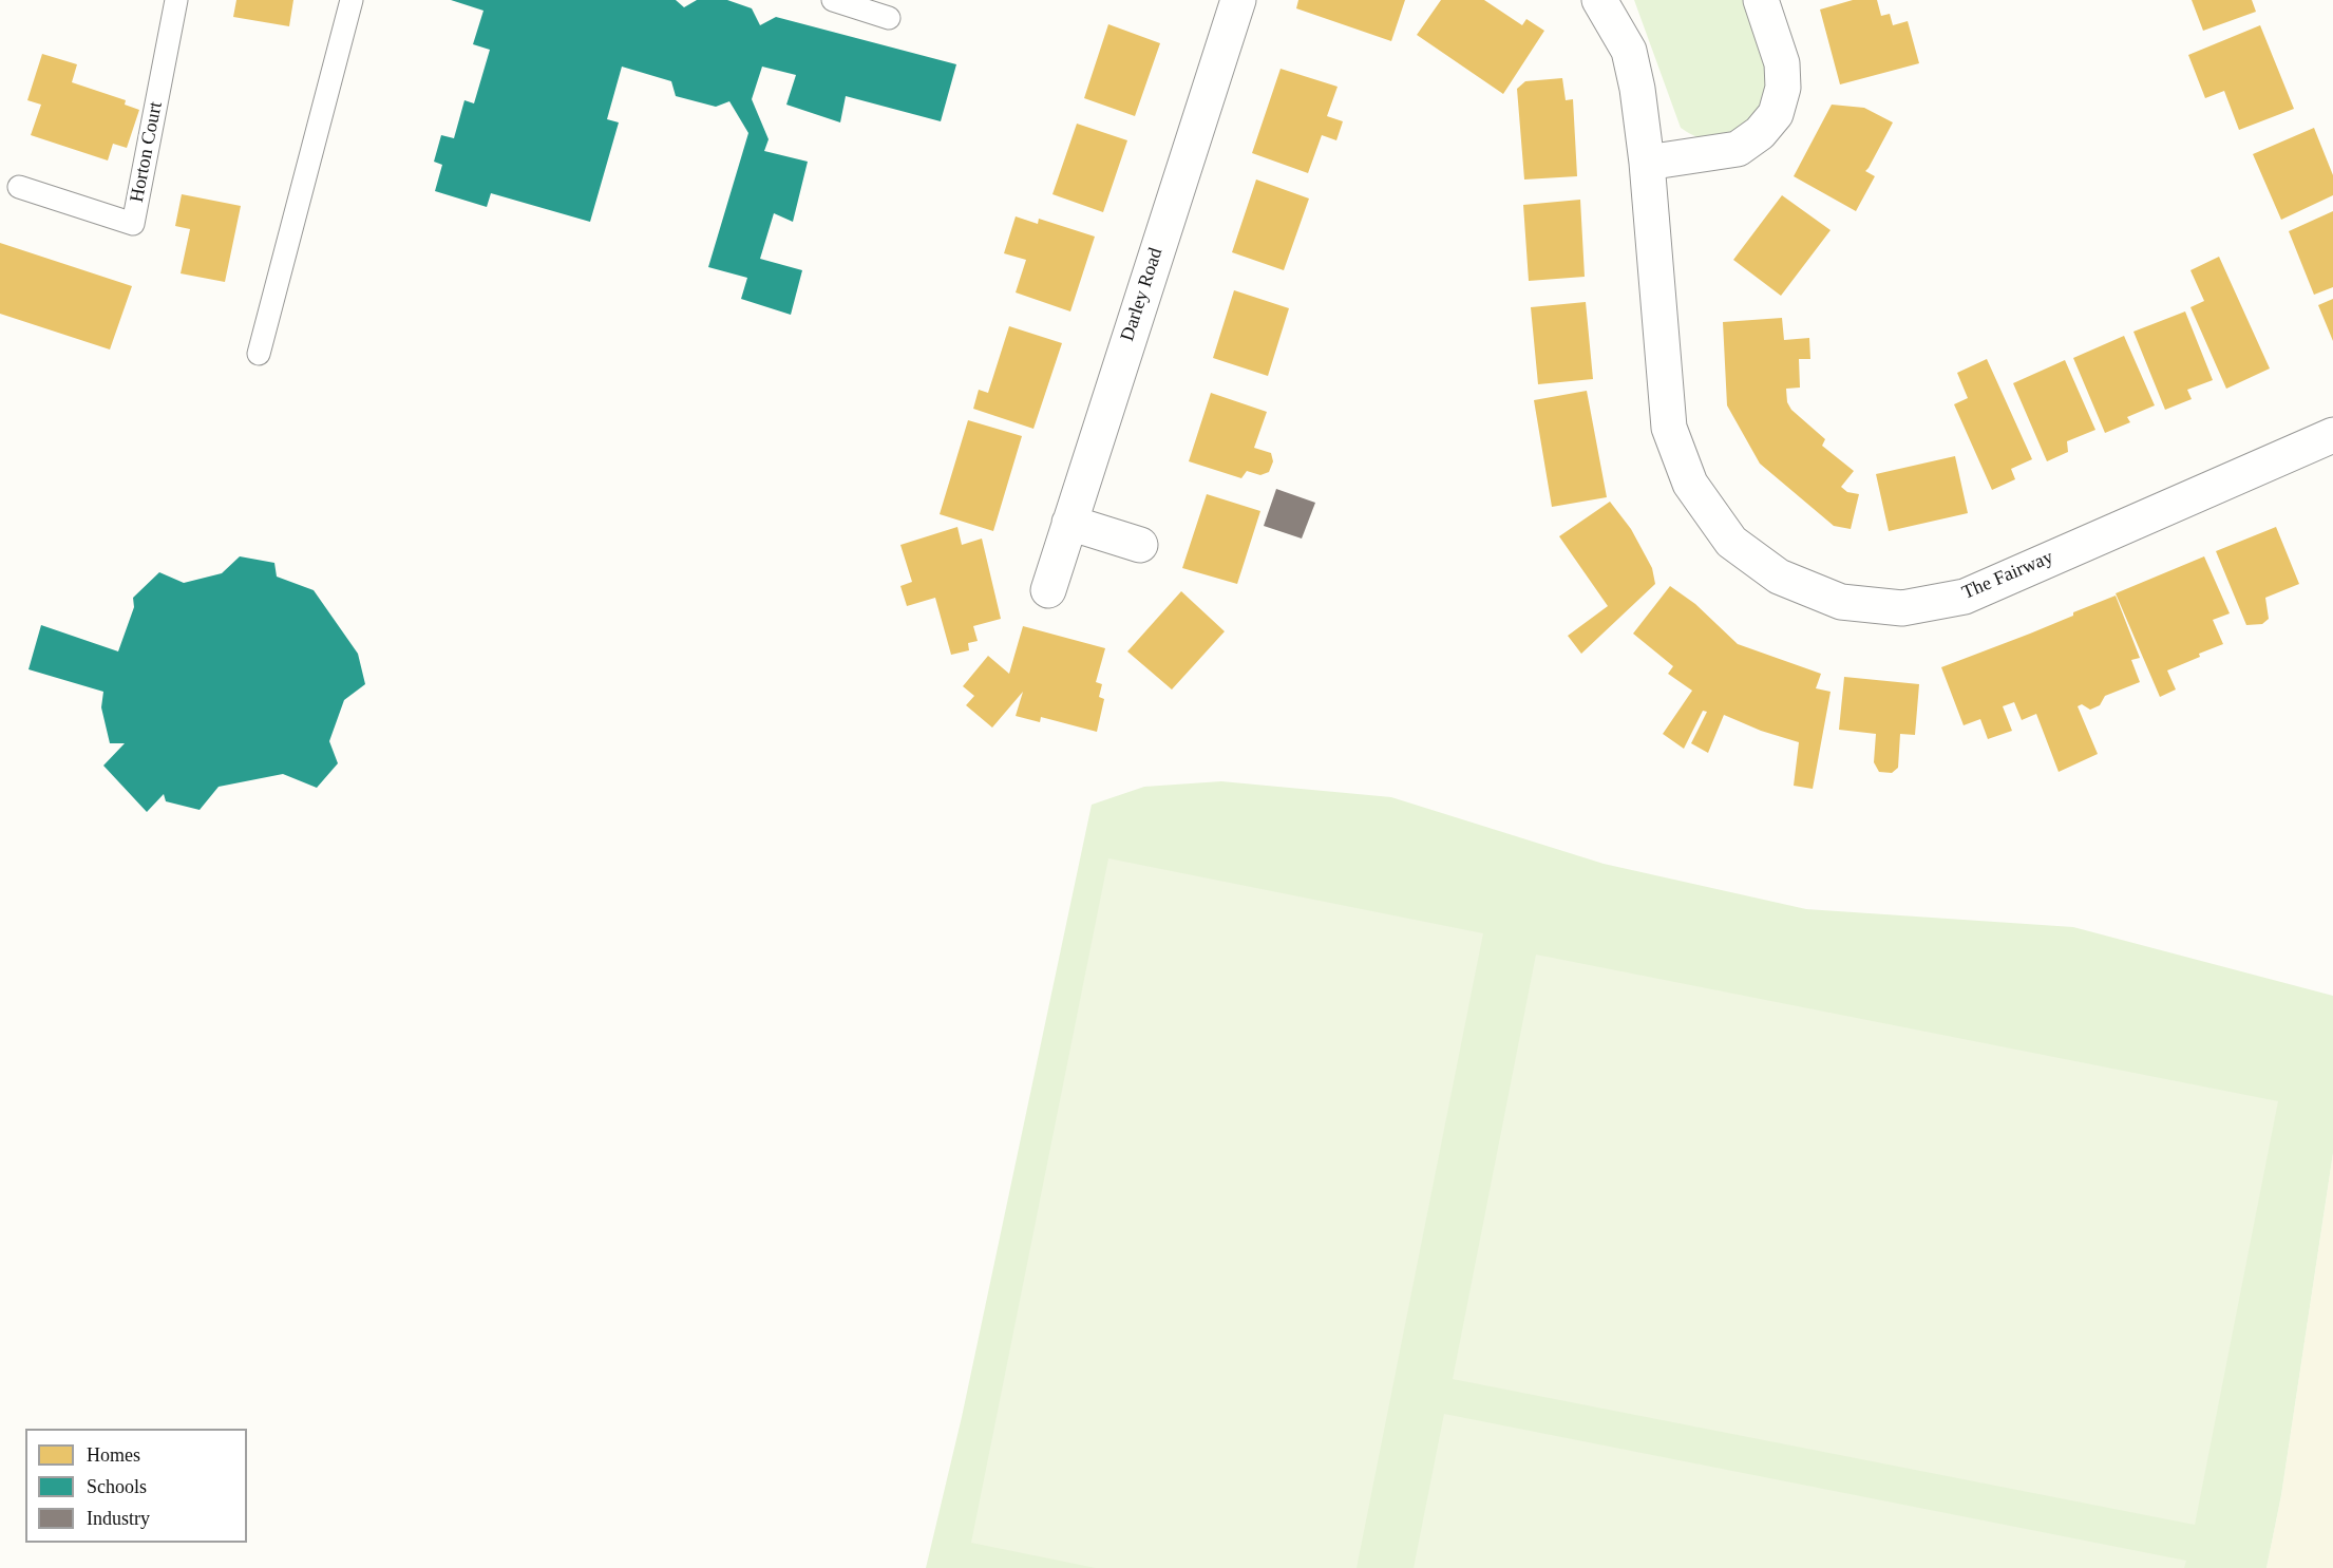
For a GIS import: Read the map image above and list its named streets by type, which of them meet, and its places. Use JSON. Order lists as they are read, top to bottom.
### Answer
{
  "streets": {
    "street": ["Darley Road", "The Fairway"],
    "lane": ["Horton Court"]
  },
  "legend": ["Homes", "Schools", "Industry"]
}
